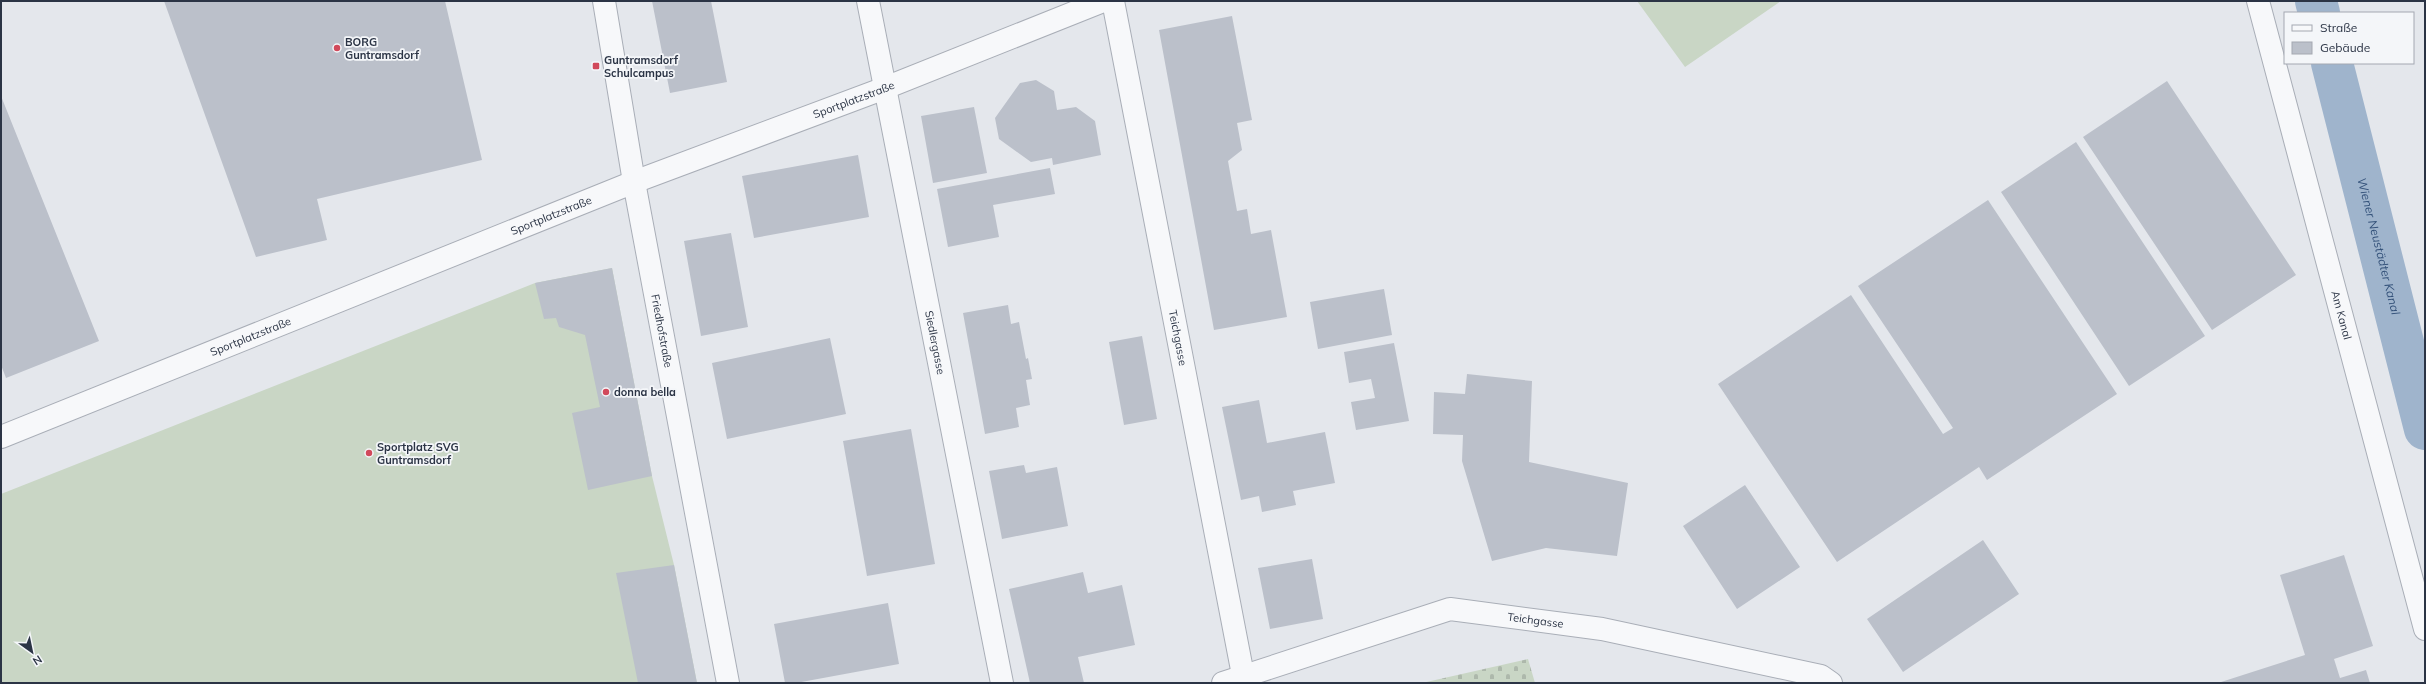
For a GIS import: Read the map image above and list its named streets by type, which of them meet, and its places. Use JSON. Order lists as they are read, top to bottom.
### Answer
{
  "streets": {
    "street": [
      "Sportplatzstraße",
      "Am Kanal",
      "Friedhofstraße",
      "Teichgasse",
      "Siedlergasse"
    ]
  },
  "crossings": [
    ["Sportplatzstraße", "Friedhofstraße"],
    ["Sportplatzstraße", "Siedlergasse"]
  ],
  "water": ["Wiener Neustädter Kanal"],
  "places": {
    "other": ["BORG Guntramsdorf", "donna bella", "Sportplatz SVG Guntramsdorf"],
    "transit": ["Guntramsdorf Schulcampus"]
  },
  "legend": ["Straße", "Gebäude"],
  "north": "bottom right"
}
